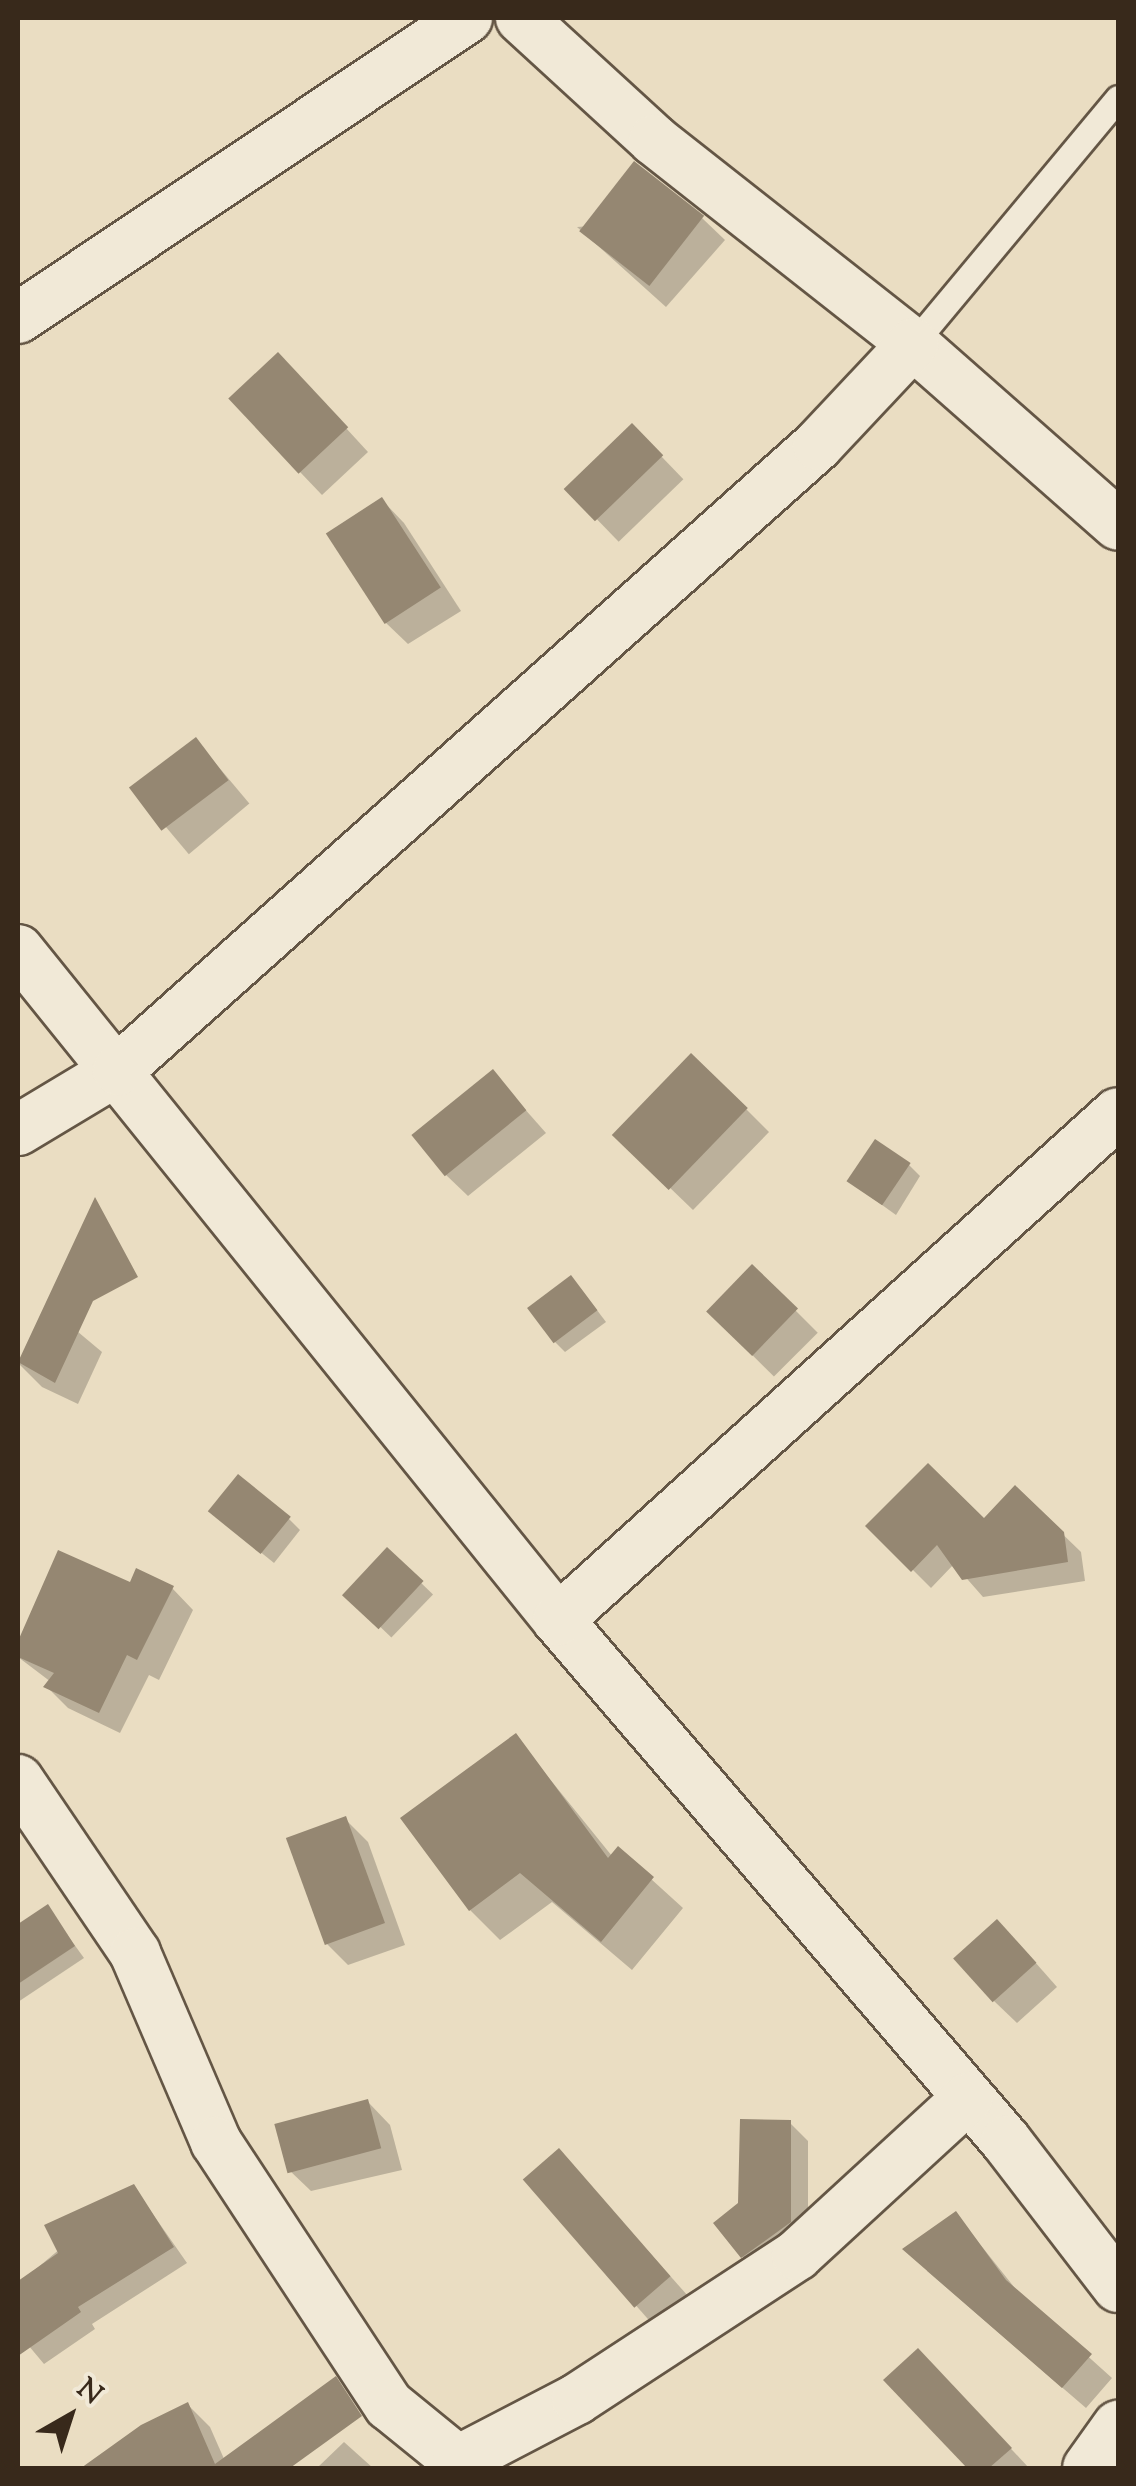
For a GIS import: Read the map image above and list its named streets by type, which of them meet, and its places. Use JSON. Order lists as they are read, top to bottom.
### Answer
{
  "north": "top right"
}
